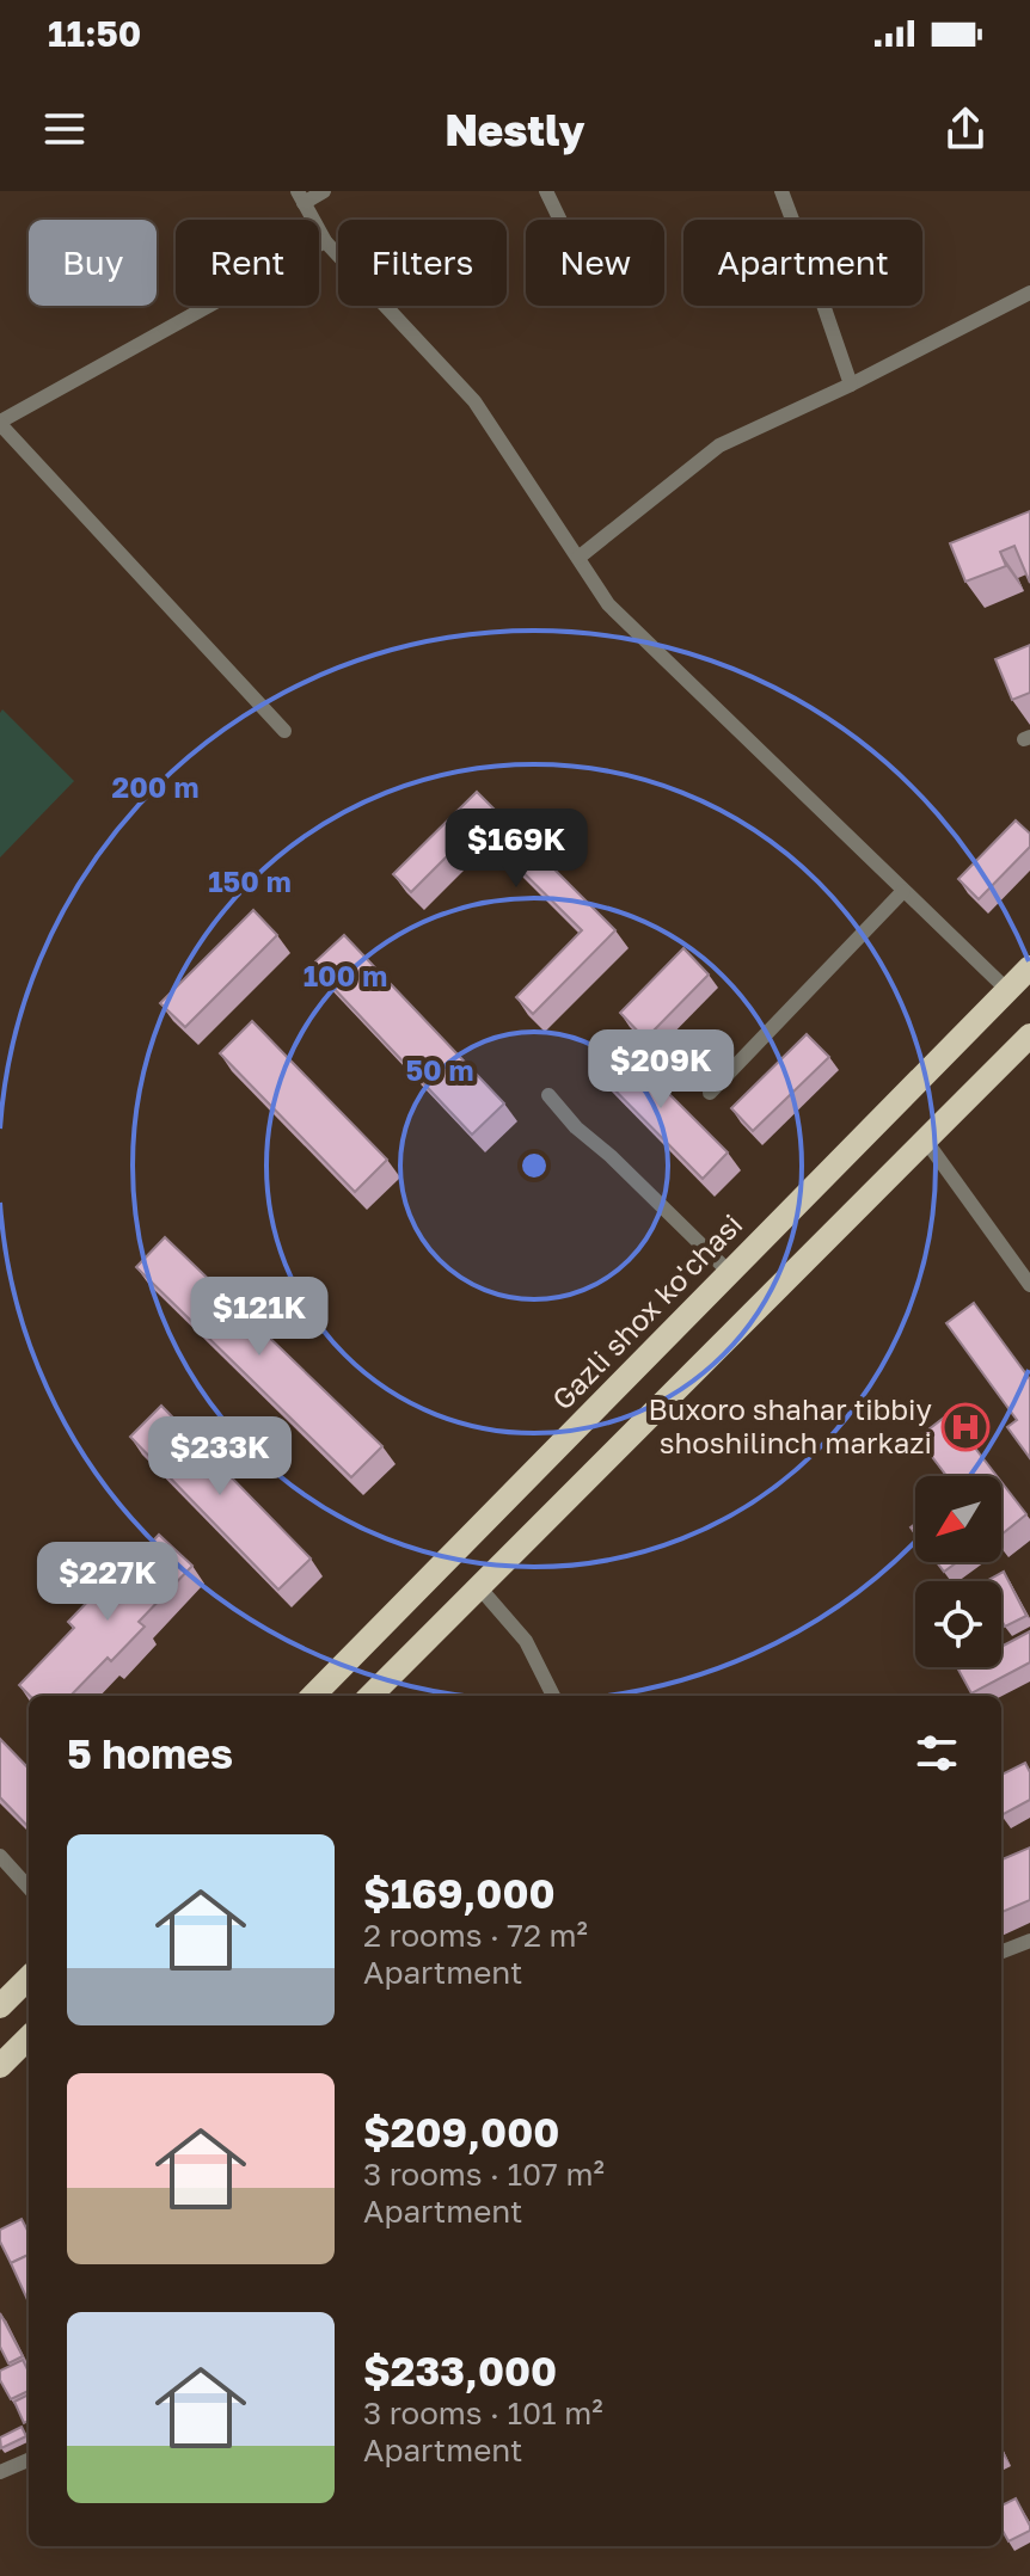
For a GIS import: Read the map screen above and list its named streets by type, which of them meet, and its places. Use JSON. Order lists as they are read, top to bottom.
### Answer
{
  "streets": {
    "highway": ["Gazli shox ko'chasi"]
  },
  "places": {
    "hospital": ["Buxoro shahar tibbiy shoshilinch markazi"]
  },
  "north": "bottom left",
  "page": {
    "status": "11:50",
    "header": "Nestly",
    "chip": [
      "Buy",
      "Rent",
      "Filters",
      "New",
      "Apartment"
    ],
    "price": [
      "$169K",
      "$209K",
      "$121K",
      "$233K",
      "$227K"
    ],
    "heading": "5 homes",
    "list": [
      {
        "name": "$169,000",
        "note": "2 rooms · 72 m² · Apartment"
      },
      {
        "name": "$209,000",
        "note": "3 rooms · 107 m² · Apartment"
      },
      {
        "name": "$233,000",
        "note": "3 rooms · 101 m² · Apartment"
      }
    ]
  },
  "rings": [
    "200 m",
    "150 m",
    "100 m",
    "50 m"
  ]
}
